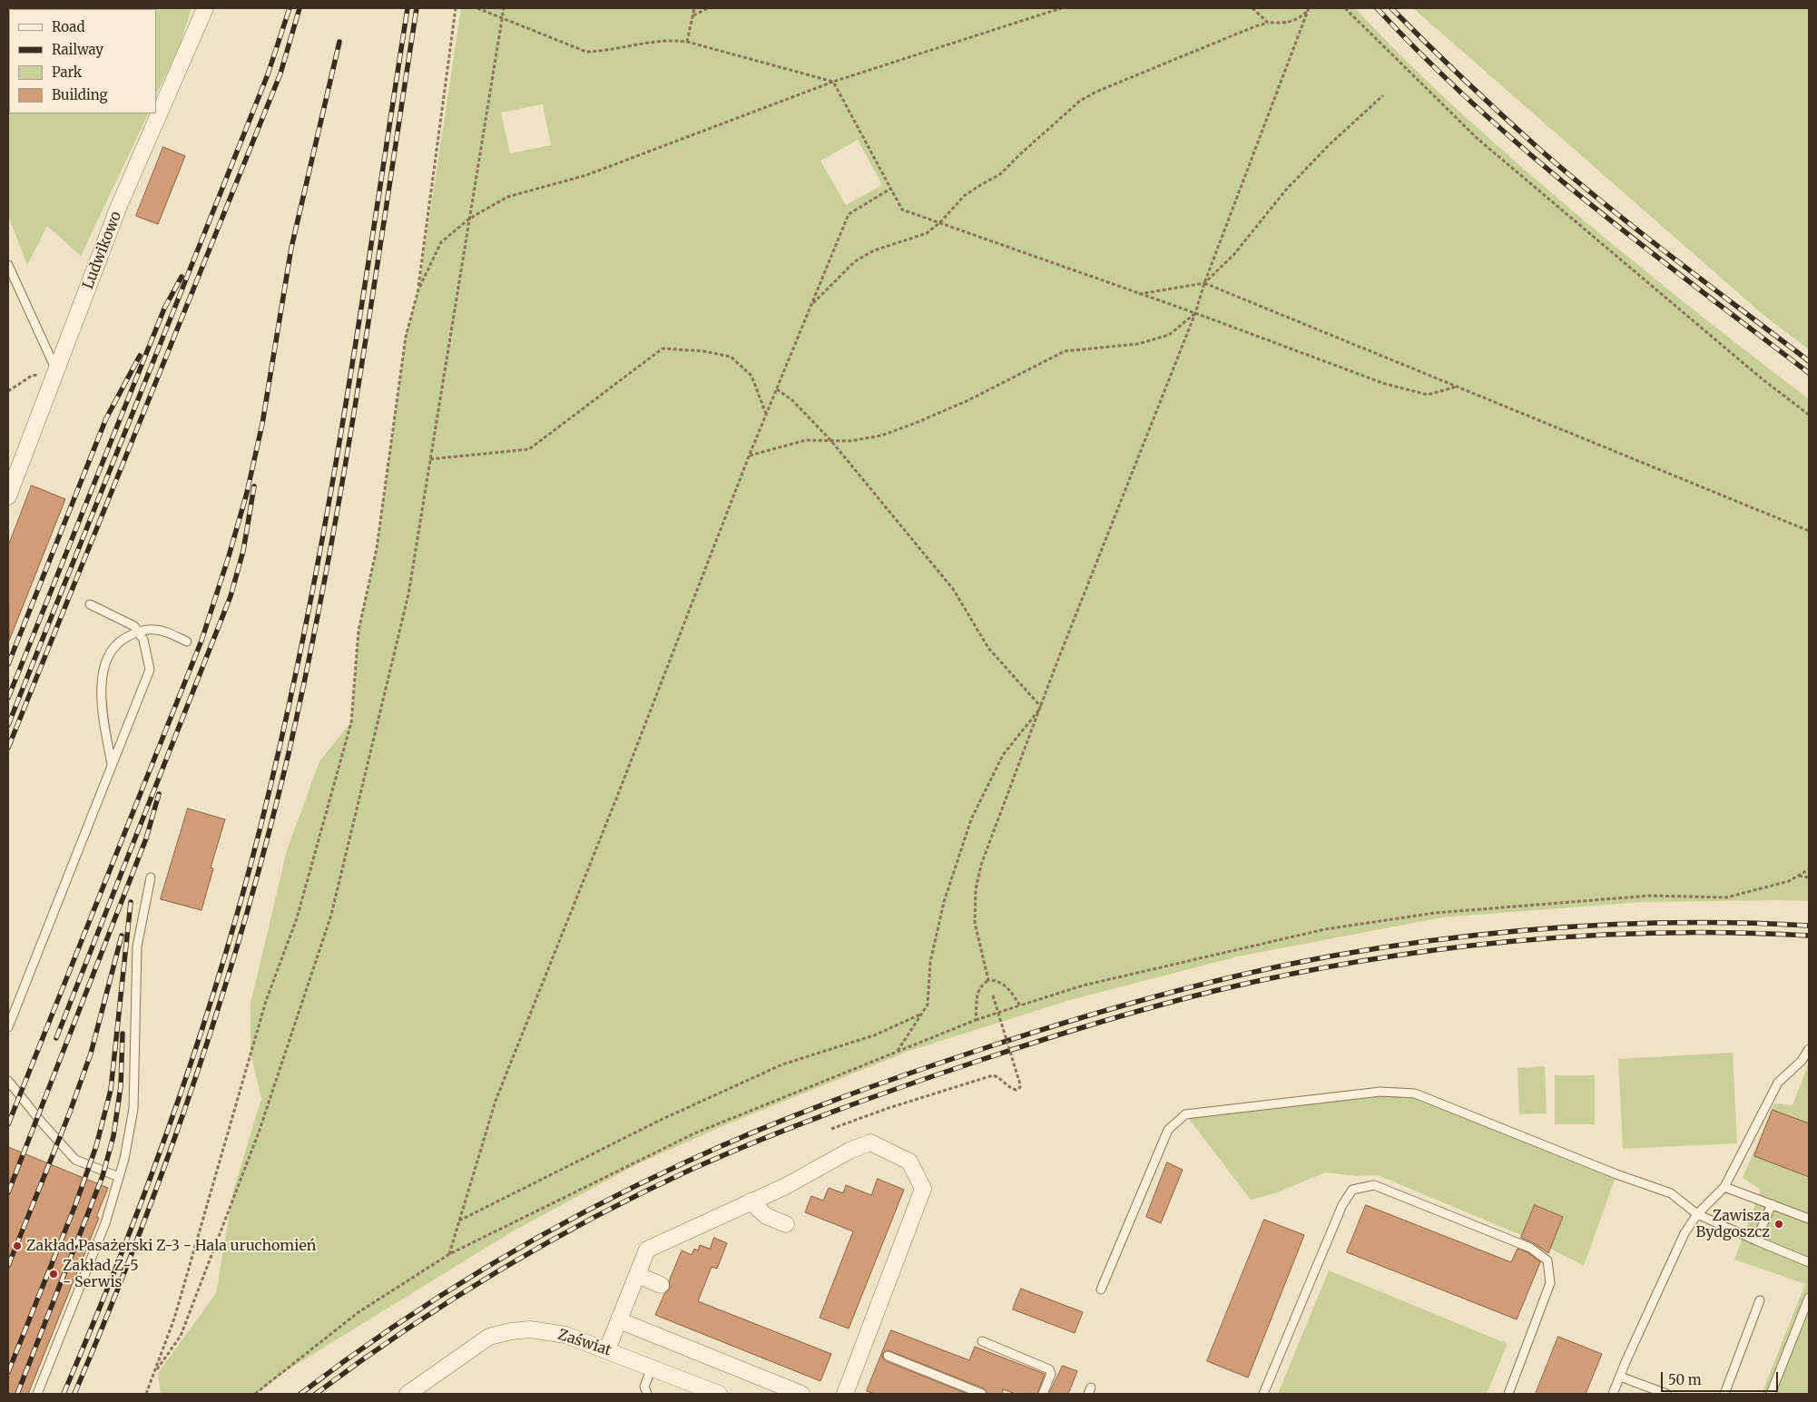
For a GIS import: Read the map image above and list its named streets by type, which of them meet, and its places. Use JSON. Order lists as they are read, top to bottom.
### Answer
{
  "streets": {
    "street": ["Ludwikowo", "Zaświat"]
  },
  "places": ["Zawisza Bydgoszcz", "Zakład Pasażerski Z-3 - Hala uruchomień", "Zakład Z-5 - Serwis"],
  "legend": [
    "Road",
    "Railway",
    "Park",
    "Building"
  ],
  "scale_bar": "50 m"
}
